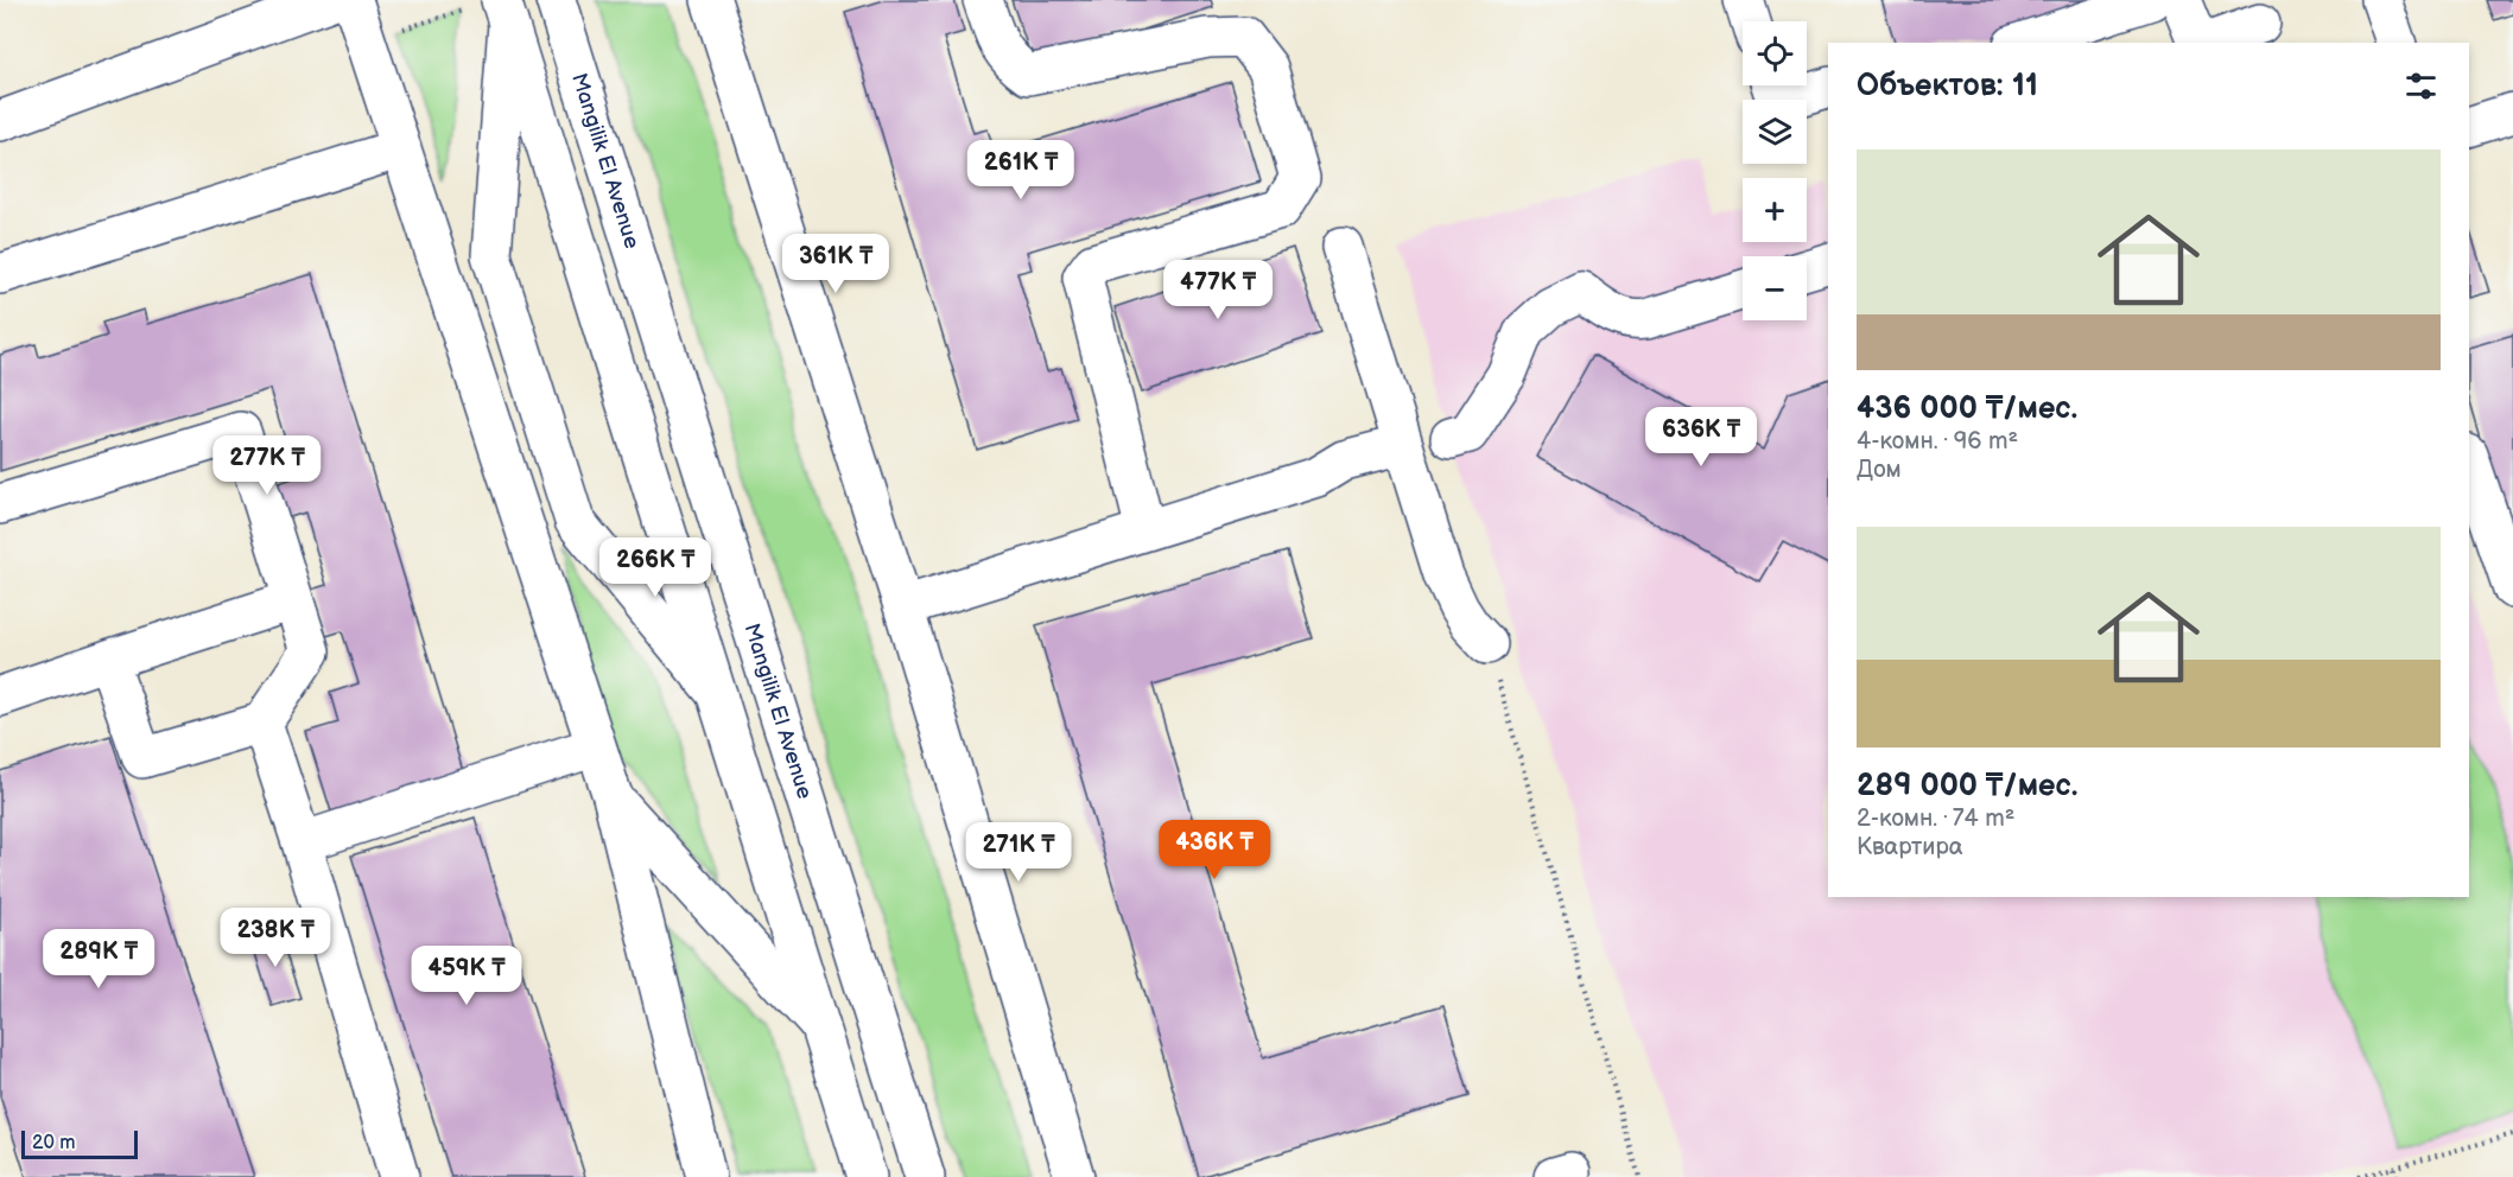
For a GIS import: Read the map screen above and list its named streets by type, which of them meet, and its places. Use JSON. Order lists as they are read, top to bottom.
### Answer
{
  "streets": {
    "main road": ["Mangilik El Avenue"]
  },
  "scale_bar": "20 m",
  "page": {
    "map_buttons": ["+", "−"],
    "heading": "Объектов: 11",
    "list": [
      {
        "name": "436 000 ₸/мес.",
        "note": "4-комн. · 96 m² · Дом"
      },
      {
        "name": "289 000 ₸/мес.",
        "note": "2-комн. · 74 m² · Квартира"
      }
    ],
    "price": [
      "261K ₸",
      "361K ₸",
      "477K ₸",
      "636K ₸",
      "277K ₸",
      "266K ₸",
      "436K ₸",
      "271K ₸",
      "238K ₸",
      "289K ₸",
      "459K ₸"
    ],
    "scale": "20 m"
  }
}
